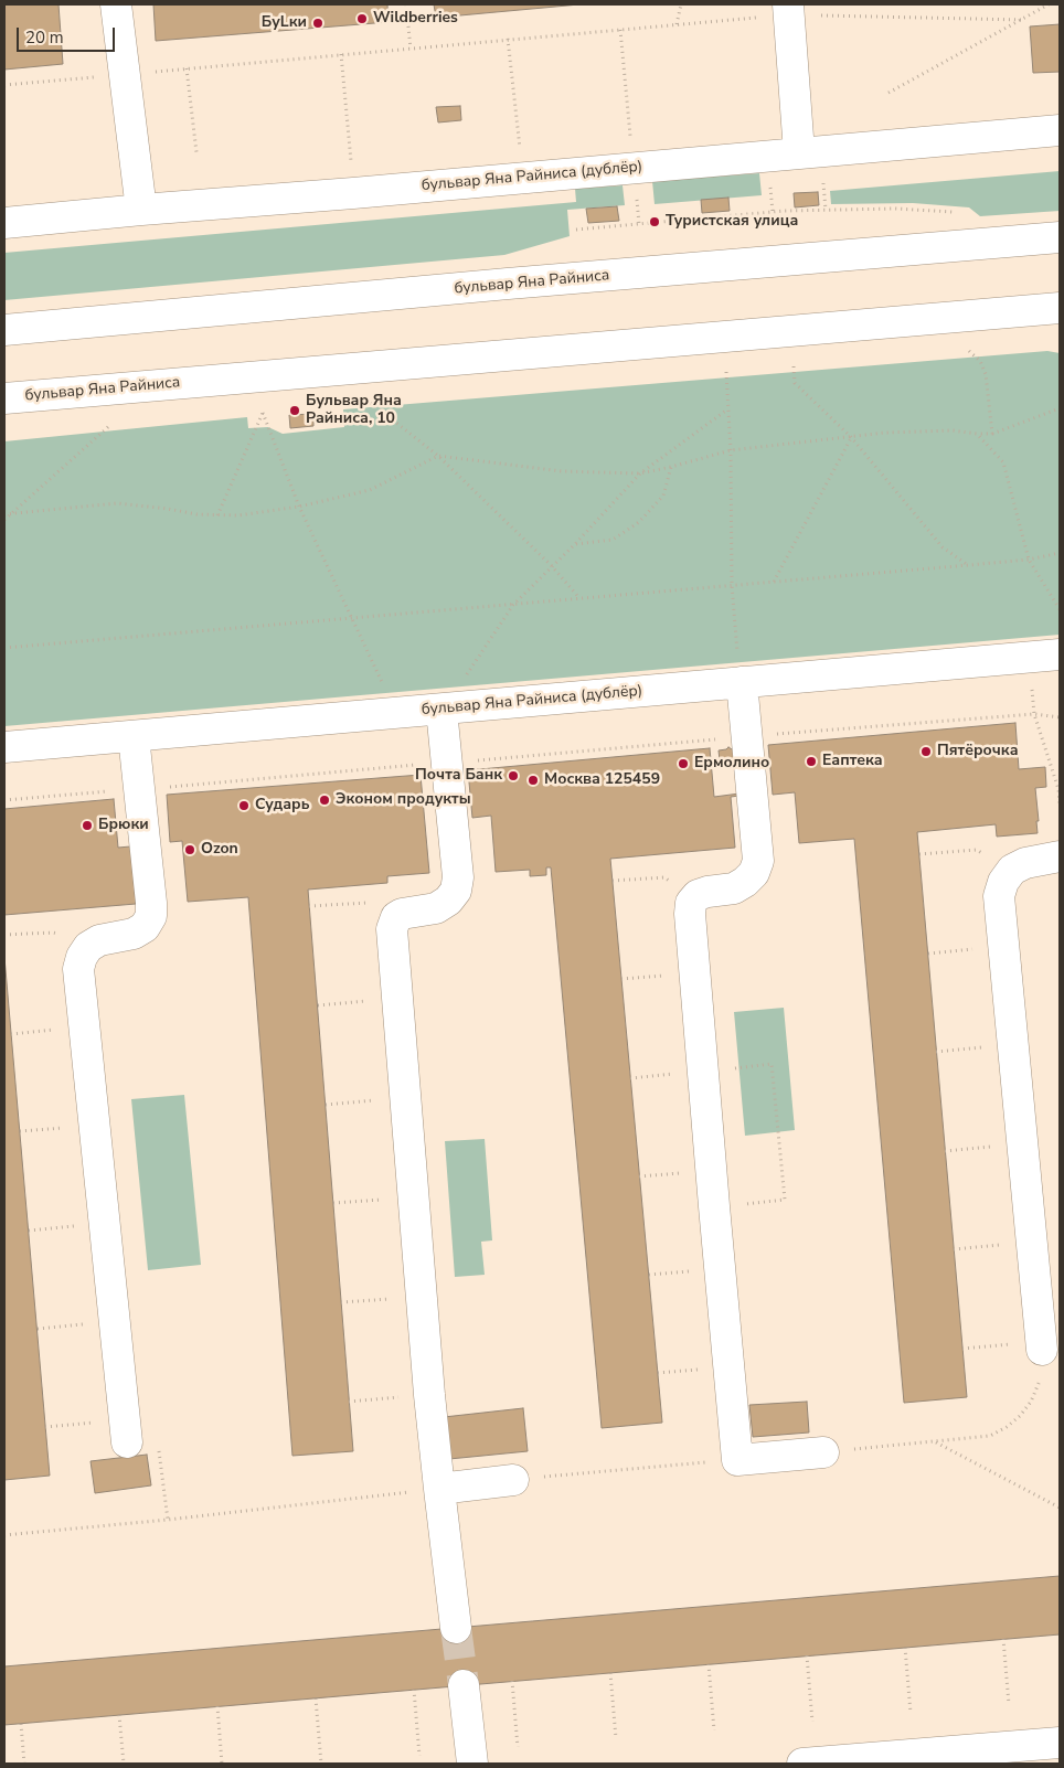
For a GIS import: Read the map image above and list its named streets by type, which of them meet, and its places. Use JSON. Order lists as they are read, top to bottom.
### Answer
{
  "streets": {
    "street": ["бульвар Яна Райниса (дублёр)", "бульвар Яна Райниса"]
  },
  "places": [
    "Wildberries",
    "БуLки",
    "Туристская улица",
    "Бульвар Яна Райниса, 10",
    "Пятёрочка",
    "Еаптека",
    "Ермолино",
    "Почта Банк",
    "Москва 125459",
    "Эконом продукты",
    "Сударь",
    "Брюки",
    "Ozon"
  ],
  "scale_bar": "20 m"
}
